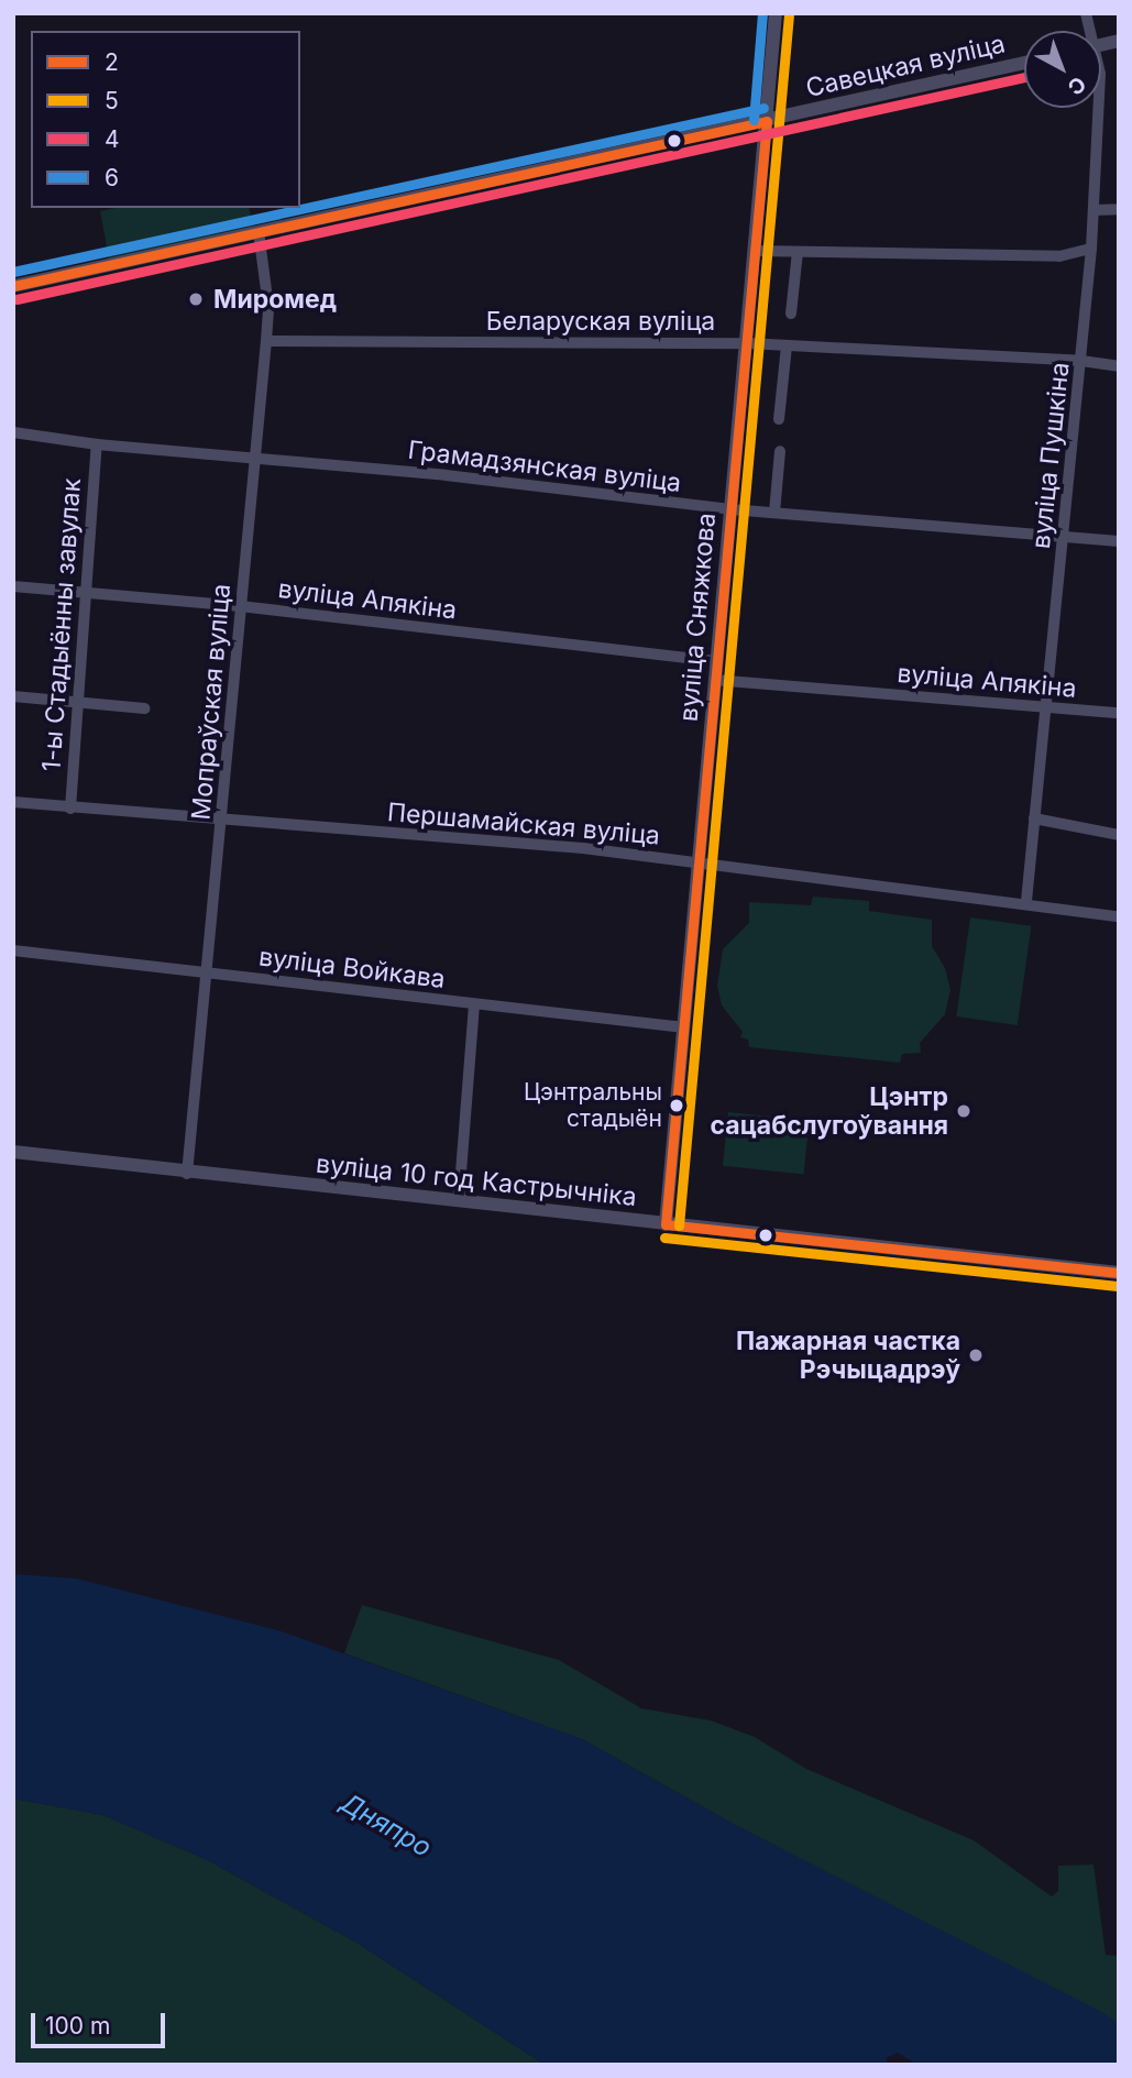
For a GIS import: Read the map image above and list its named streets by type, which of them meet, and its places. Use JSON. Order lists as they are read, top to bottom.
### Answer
{
  "streets": {
    "street": [
      "Савецкая вуліца",
      "Беларуская вуліца",
      "вуліца Пушкіна",
      "Грамадзянская вуліца",
      "вуліца Апякіна",
      "вуліца Сняжкова",
      "1-ы Стадыённы завулак",
      "Мопраўская вуліца",
      "Першамайская вуліца",
      "вуліца Войкава",
      "вуліца 10 год Кастрычніка"
    ]
  },
  "crossings": [
    ["Савецкая вуліца", "вуліца Сняжкова"],
    ["Савецкая вуліца", "Мопраўская вуліца"],
    ["Беларуская вуліца", "вуліца Пушкіна"],
    ["Беларуская вуліца", "вуліца Сняжкова"],
    ["Беларуская вуліца", "Мопраўская вуліца"],
    ["вуліца Пушкіна", "Грамадзянская вуліца"],
    ["вуліца Пушкіна", "вуліца Апякіна"],
    ["вуліца Пушкіна", "Першамайская вуліца"],
    ["Грамадзянская вуліца", "вуліца Сняжкова"],
    ["Грамадзянская вуліца", "1-ы Стадыённы завулак"],
    ["Грамадзянская вуліца", "Мопраўская вуліца"],
    ["вуліца Апякіна", "вуліца Сняжкова"],
    ["вуліца Апякіна", "1-ы Стадыённы завулак"],
    ["вуліца Апякіна", "Мопраўская вуліца"],
    ["вуліца Сняжкова", "Першамайская вуліца"],
    ["вуліца Сняжкова", "вуліца Войкава"],
    ["вуліца Сняжкова", "вуліца 10 год Кастрычніка"],
    ["1-ы Стадыённы завулак", "Першамайская вуліца"],
    ["Мопраўская вуліца", "Першамайская вуліца"],
    ["Мопраўская вуліца", "вуліца Войкава"],
    ["Мопраўская вуліца", "вуліца 10 год Кастрычніка"]
  ],
  "water": ["Дняпро"],
  "places": [
    "Миромед",
    "Цэнтральны стадыён",
    "Цэнтр сацабслугоўвання",
    "Пажарная частка Рэчыцадрэў"
  ],
  "lines": [
    "transit line 6",
    "transit line 5",
    "transit line 4",
    "transit line 2"
  ],
  "legend": [
    "2",
    "5",
    "4",
    "6"
  ],
  "scale_bar": "100 m",
  "north": "bottom right"
}
